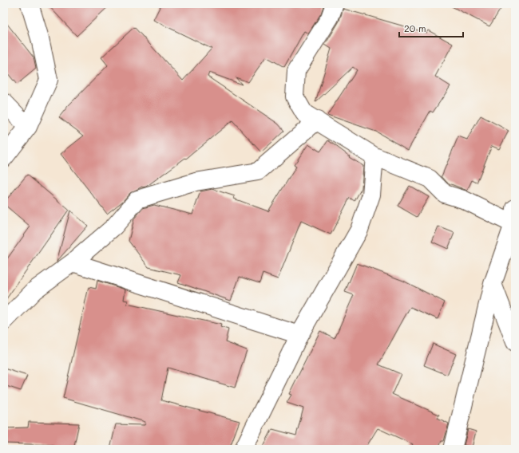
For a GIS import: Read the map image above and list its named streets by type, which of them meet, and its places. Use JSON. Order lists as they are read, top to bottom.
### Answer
{
  "scale_bar": "20 m"
}
